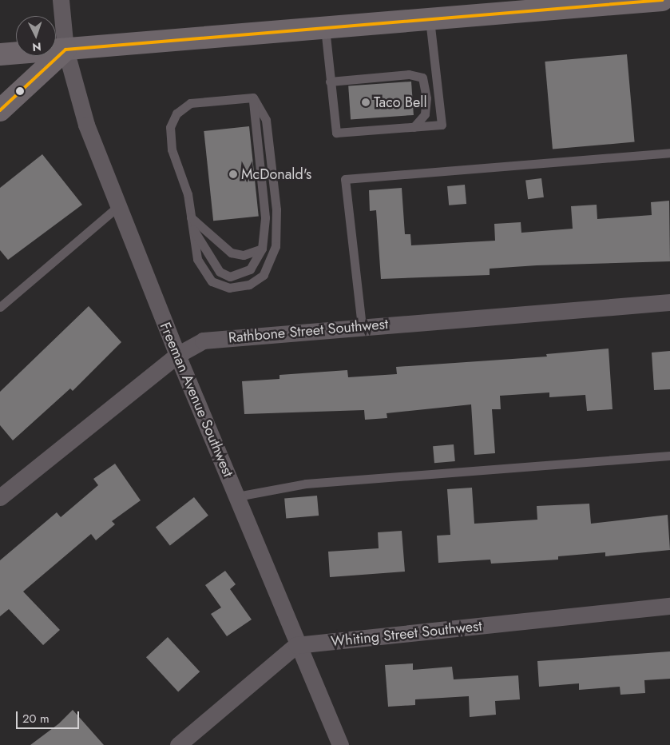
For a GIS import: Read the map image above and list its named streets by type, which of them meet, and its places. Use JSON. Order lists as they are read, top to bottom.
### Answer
{
  "streets": {
    "street": ["Rathbone Street Southwest", "Freeman Avenue Southwest", "Whiting Street Southwest"]
  },
  "crossings": [
    ["Rathbone Street Southwest", "Freeman Avenue Southwest"],
    ["Freeman Avenue Southwest", "Whiting Street Southwest"]
  ],
  "places": ["Taco Bell", "McDonald's"],
  "scale_bar": "20 m",
  "north": "bottom"
}
